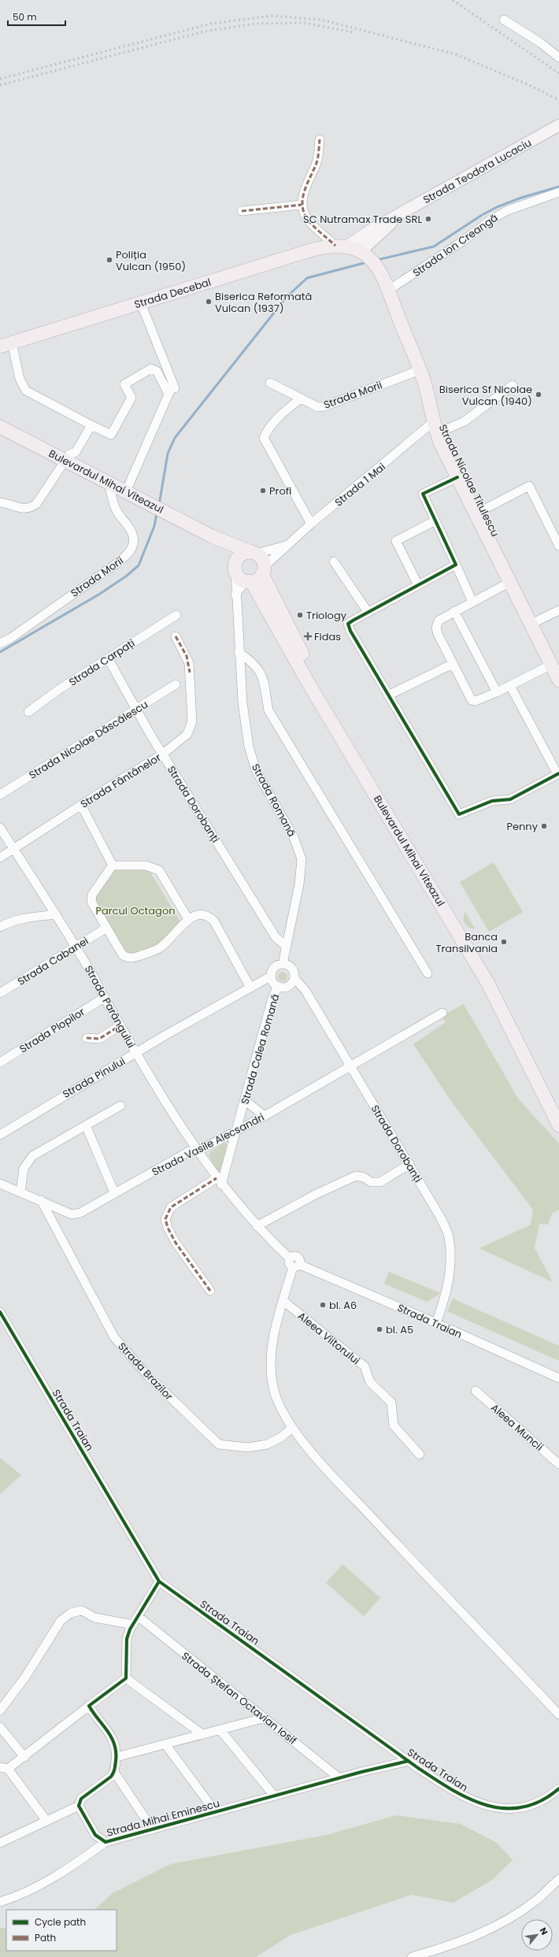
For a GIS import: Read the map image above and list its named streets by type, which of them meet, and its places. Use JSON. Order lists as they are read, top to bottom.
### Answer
{
  "streets": {
    "main road": [
      "Strada Teodora Lucaciu",
      "Strada Decebal",
      "Strada Nicolae Titulescu",
      "Bulevardul Mihai Viteazul"
    ],
    "street": [
      "Strada Ion Creangă",
      "Strada Morii",
      "Strada 1 Mai",
      "Strada Carpați",
      "Strada Nicolae Dăscălescu",
      "Strada Fântânelor",
      "Strada Romană",
      "Strada Dorobanți",
      "Strada Cabanei",
      "Strada Parângului",
      "Strada Plopilor",
      "Strada Calea Romană",
      "Strada Pinului",
      "Strada Vasile Alecsandri",
      "Strada Traian",
      "Aleea Viitorului",
      "Strada Brazilor",
      "Aleea Muncii",
      "Strada Ștefan Octavian Iosif",
      "Strada Mihai Eminescu"
    ]
  },
  "crossings": [
    ["Strada Teodora Lucaciu", "Strada Decebal"],
    ["Strada Teodora Lucaciu", "Strada Nicolae Titulescu"],
    ["Strada Ion Creangă", "Strada Nicolae Titulescu"],
    ["Strada Morii", "Strada Nicolae Titulescu"],
    ["Strada Morii", "Bulevardul Mihai Viteazul"],
    ["Strada Nicolae Titulescu", "Strada 1 Mai"],
    ["Bulevardul Mihai Viteazul", "Strada 1 Mai"],
    ["Bulevardul Mihai Viteazul", "Strada Romană"],
    ["Strada 1 Mai", "Strada Romană"],
    ["Strada Carpați", "Strada Dorobanți"],
    ["Strada Nicolae Dăscălescu", "Strada Dorobanți"],
    ["Strada Fântânelor", "Strada Dorobanți"],
    ["Strada Fântânelor", "Strada Parângului"],
    ["Strada Romană", "Strada Dorobanți"],
    ["Strada Romană", "Strada Calea Romană"],
    ["Strada Romană", "Strada Pinului"],
    ["Strada Dorobanți", "Strada Calea Romană"],
    ["Strada Dorobanți", "Strada Pinului"],
    ["Strada Dorobanți", "Strada Vasile Alecsandri"],
    ["Strada Dorobanți", "Strada Traian"],
    ["Strada Cabanei", "Strada Parângului"],
    ["Strada Parângului", "Strada Plopilor"],
    ["Strada Parângului", "Strada Calea Romană"],
    ["Strada Parângului", "Strada Pinului"],
    ["Strada Parângului", "Strada Vasile Alecsandri"],
    ["Strada Calea Romană", "Strada Pinului"],
    ["Strada Calea Romană", "Strada Vasile Alecsandri"],
    ["Strada Vasile Alecsandri", "Strada Brazilor"],
    ["Strada Traian", "Strada Mihai Eminescu"],
    ["Strada Ștefan Octavian Iosif", "Strada Mihai Eminescu"]
  ],
  "parks": ["Parcul Octagon"],
  "places": {
    "other": [
      "SC Nutramax Trade SRL",
      "Poliția Vulcan (1950)",
      "Biserica Reformată Vulcan (1937)",
      "Biserica Sf Nicolae Vulcan (1940)",
      "Profi",
      "Triology",
      "Penny",
      "Banca Transilvania",
      "bl. A6",
      "bl. A5"
    ],
    "health": ["Fidas"]
  },
  "legend": ["Cycle path", "Path"],
  "scale_bar": "50 m",
  "north": "top right"
}
